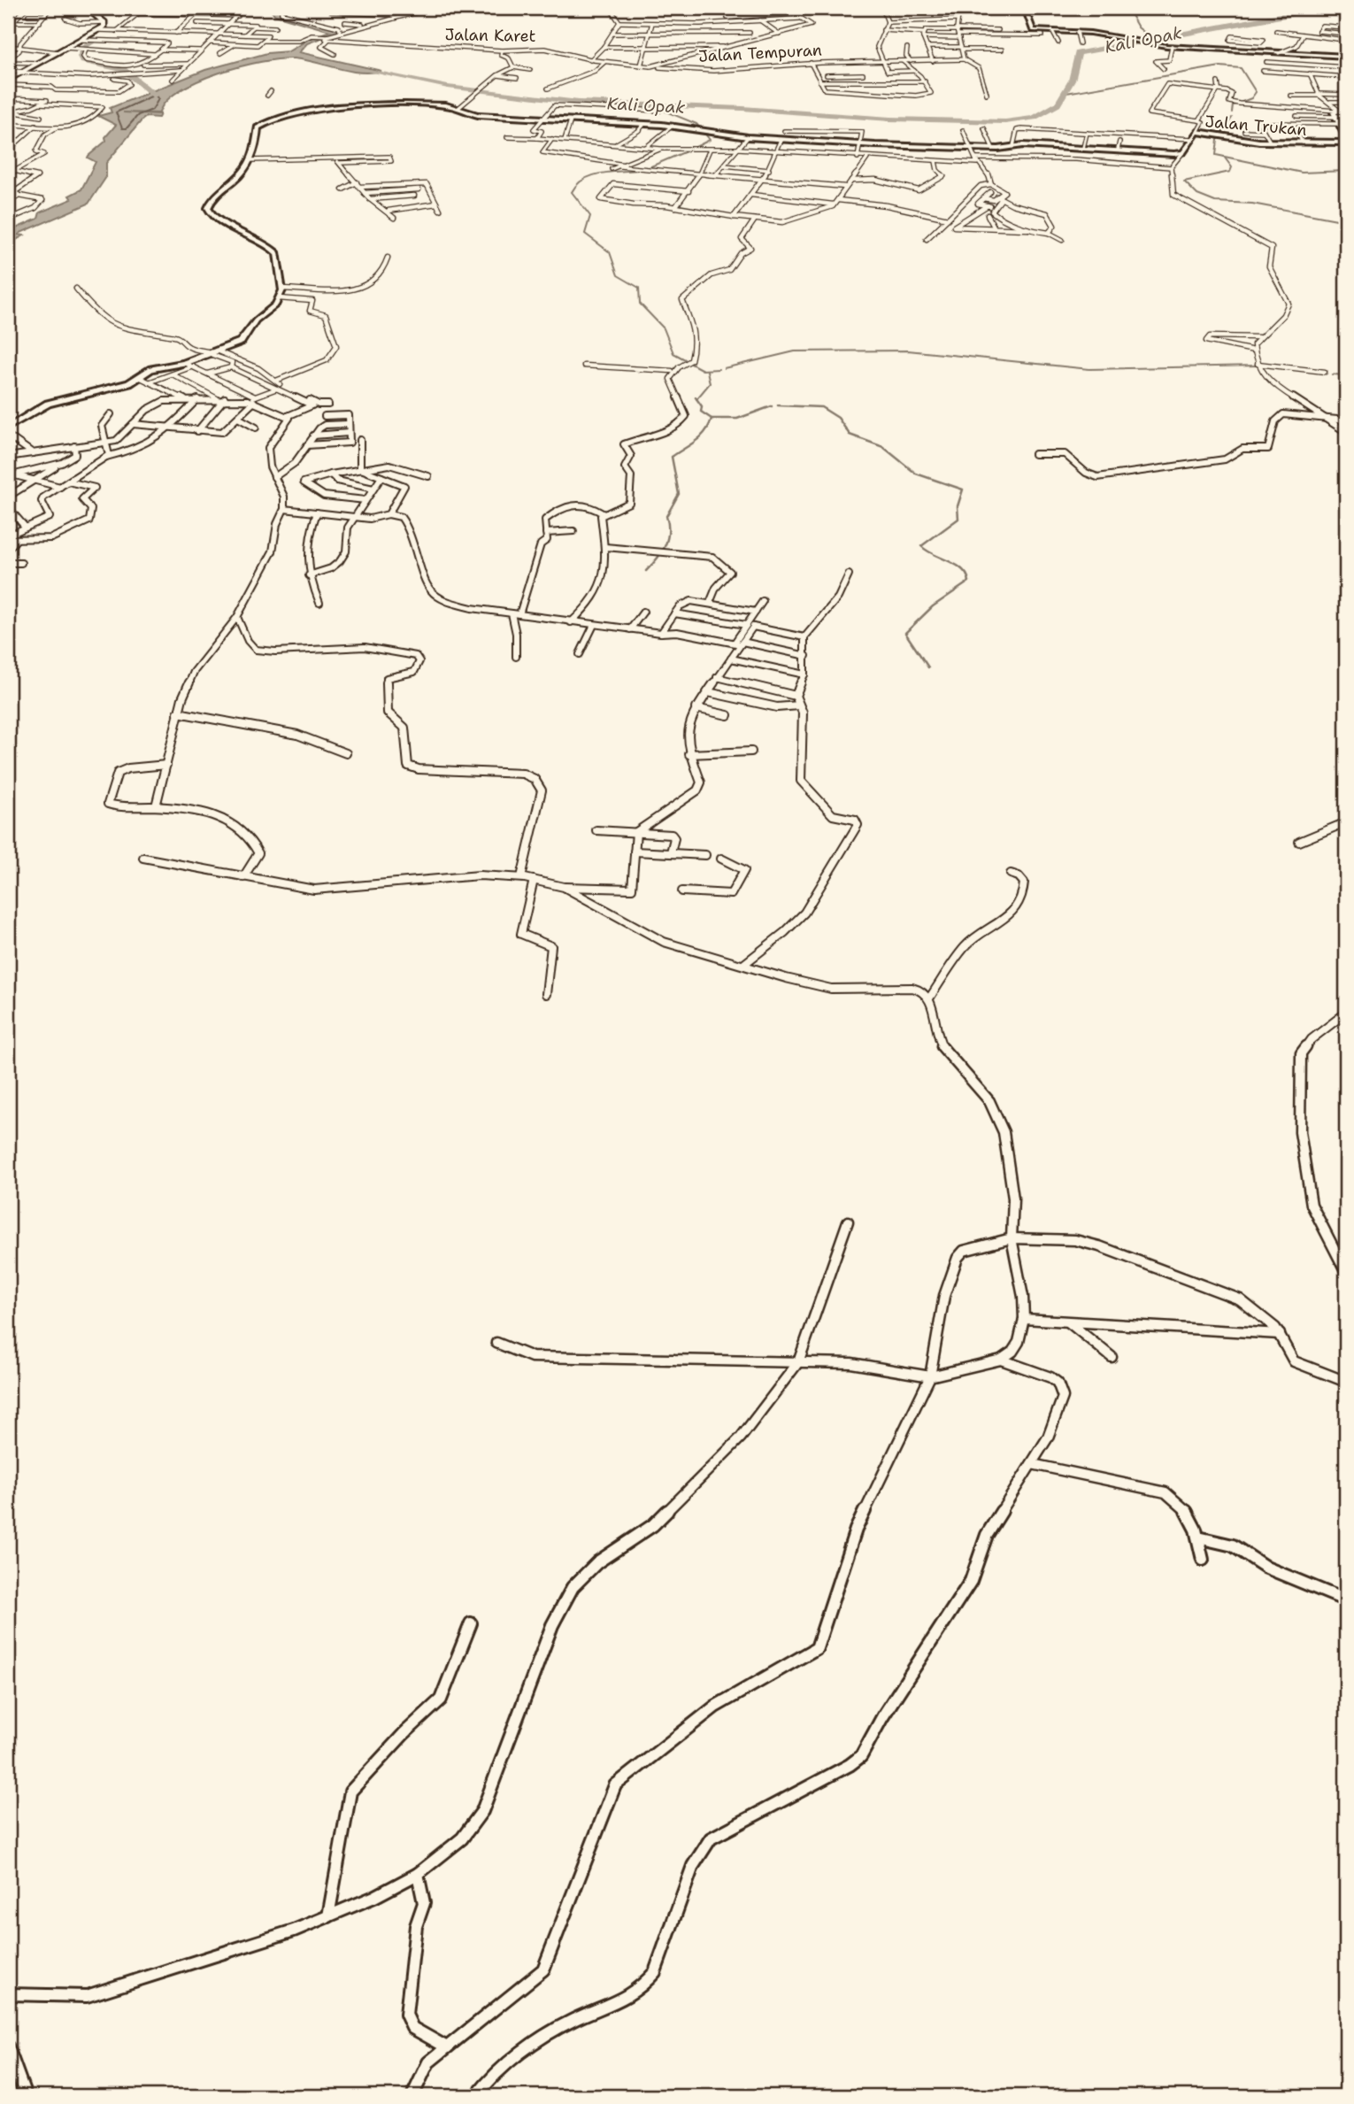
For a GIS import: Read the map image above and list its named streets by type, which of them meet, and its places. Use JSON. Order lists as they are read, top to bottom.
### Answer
{
  "streets": {
    "street": ["Jalan Karet", "Jalan Tempuran", "Jalan Trukan"]
  },
  "water": ["Kali Opak"]
}
